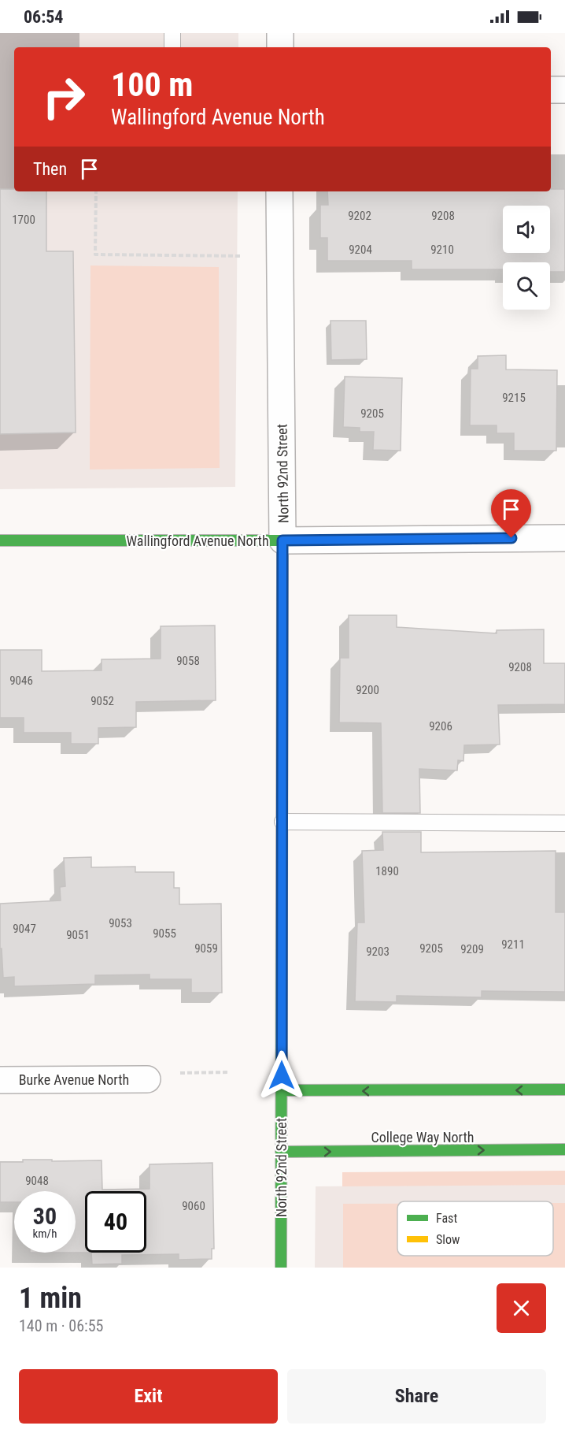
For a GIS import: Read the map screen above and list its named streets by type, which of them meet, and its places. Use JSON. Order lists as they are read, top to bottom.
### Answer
{
  "streets": {
    "street": [
      "North 92nd Street",
      "Wallingford Avenue North",
      "Burke Avenue North",
      "College Way North"
    ]
  },
  "crossings": [
    ["North 92nd Street", "Wallingford Avenue North"],
    ["North 92nd Street", "College Way North"]
  ],
  "house_numbers": [
    "9202",
    "9208",
    "1700",
    "9204",
    "9210",
    "9215",
    "9205",
    "9058",
    "9208",
    "9046",
    "9200",
    "9052",
    "9206",
    "1890",
    "9053",
    "9047",
    "9055",
    "9051",
    "9211",
    "9059",
    "9205",
    "9209",
    "9203",
    "9048",
    "9060"
  ],
  "legend": ["Fast", "Slow"],
  "page": {
    "status": "06:54",
    "turn": ["100 m", "Wallingford Avenue North"],
    "then": "Then",
    "speed": "30 km/h",
    "limit": "40",
    "heading": ["1 min", "140 m · 06:55"],
    "buttons": ["Exit", "Share"]
  }
}
